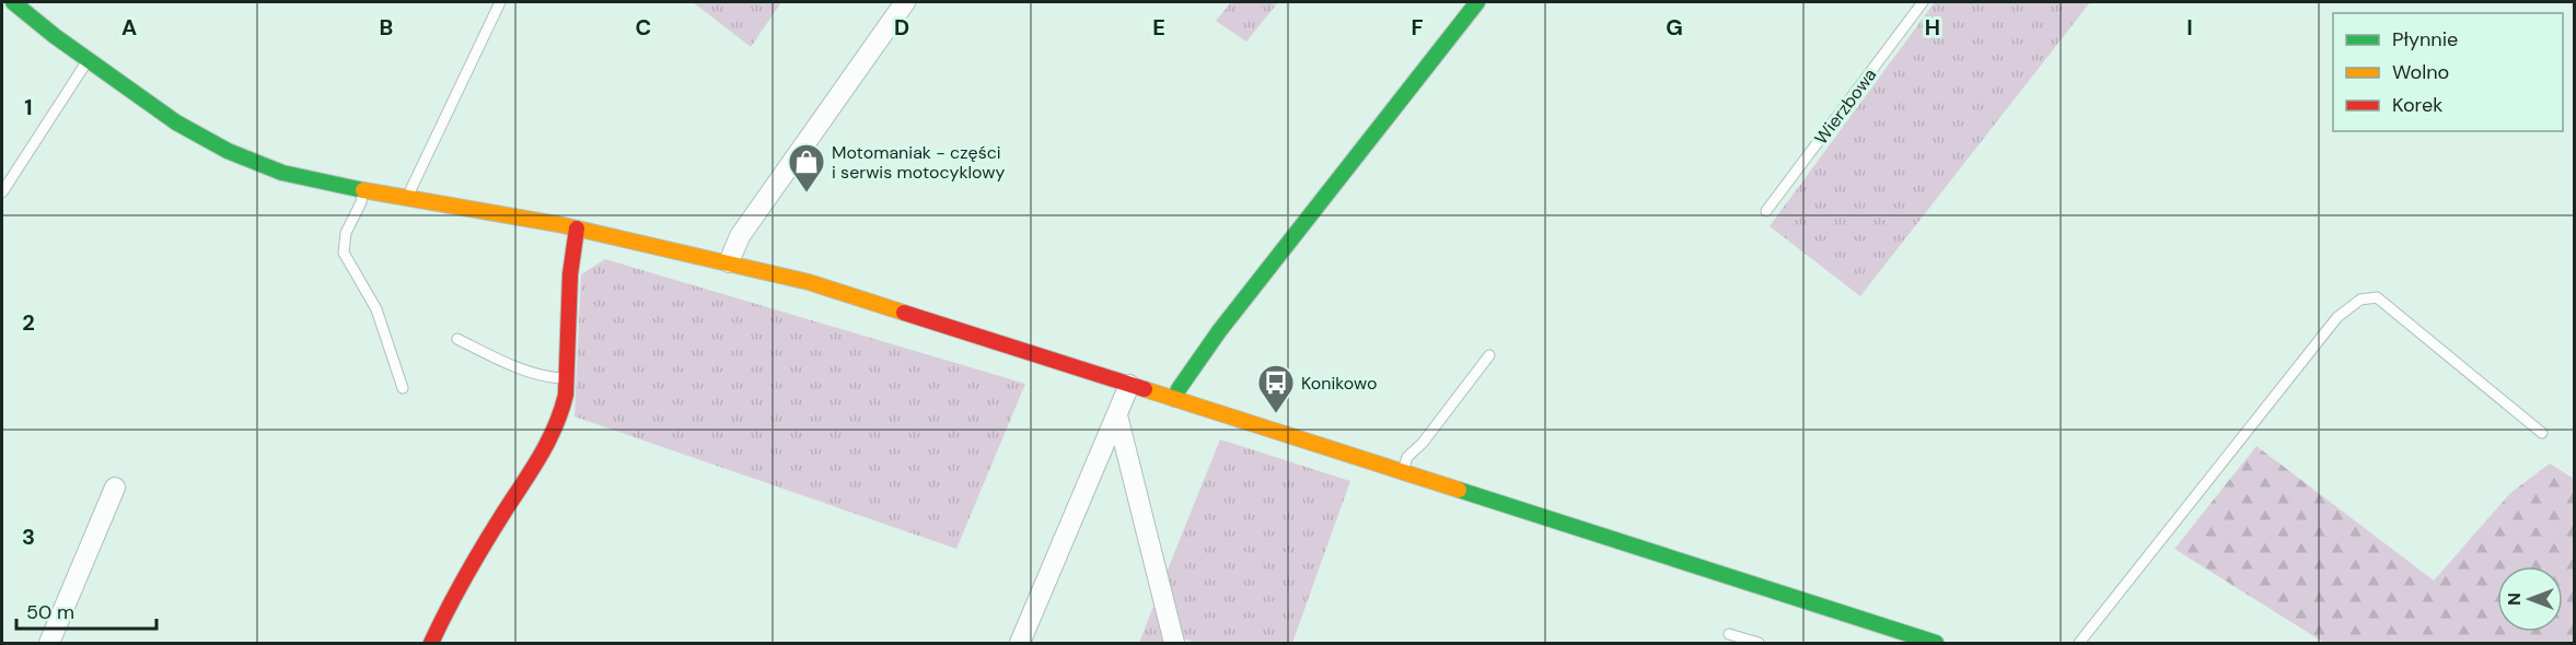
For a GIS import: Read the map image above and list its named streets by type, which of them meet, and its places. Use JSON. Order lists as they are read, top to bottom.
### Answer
{
  "streets": {
    "lane": ["Wierzbowa"]
  },
  "places": {
    "shop": ["Motomaniak - części i serwis motocyklowy"],
    "bus stop": ["Konikowo"]
  },
  "legend": ["Płynnie", "Wolno", "Korek"],
  "scale_bar": "50 m",
  "north": "left",
  "grid": {
    "columns": [
      "A",
      "B",
      "C",
      "D",
      "E",
      "F",
      "G",
      "H",
      "I"
    ],
    "rows": ["1", "2", "3"]
  }
}
